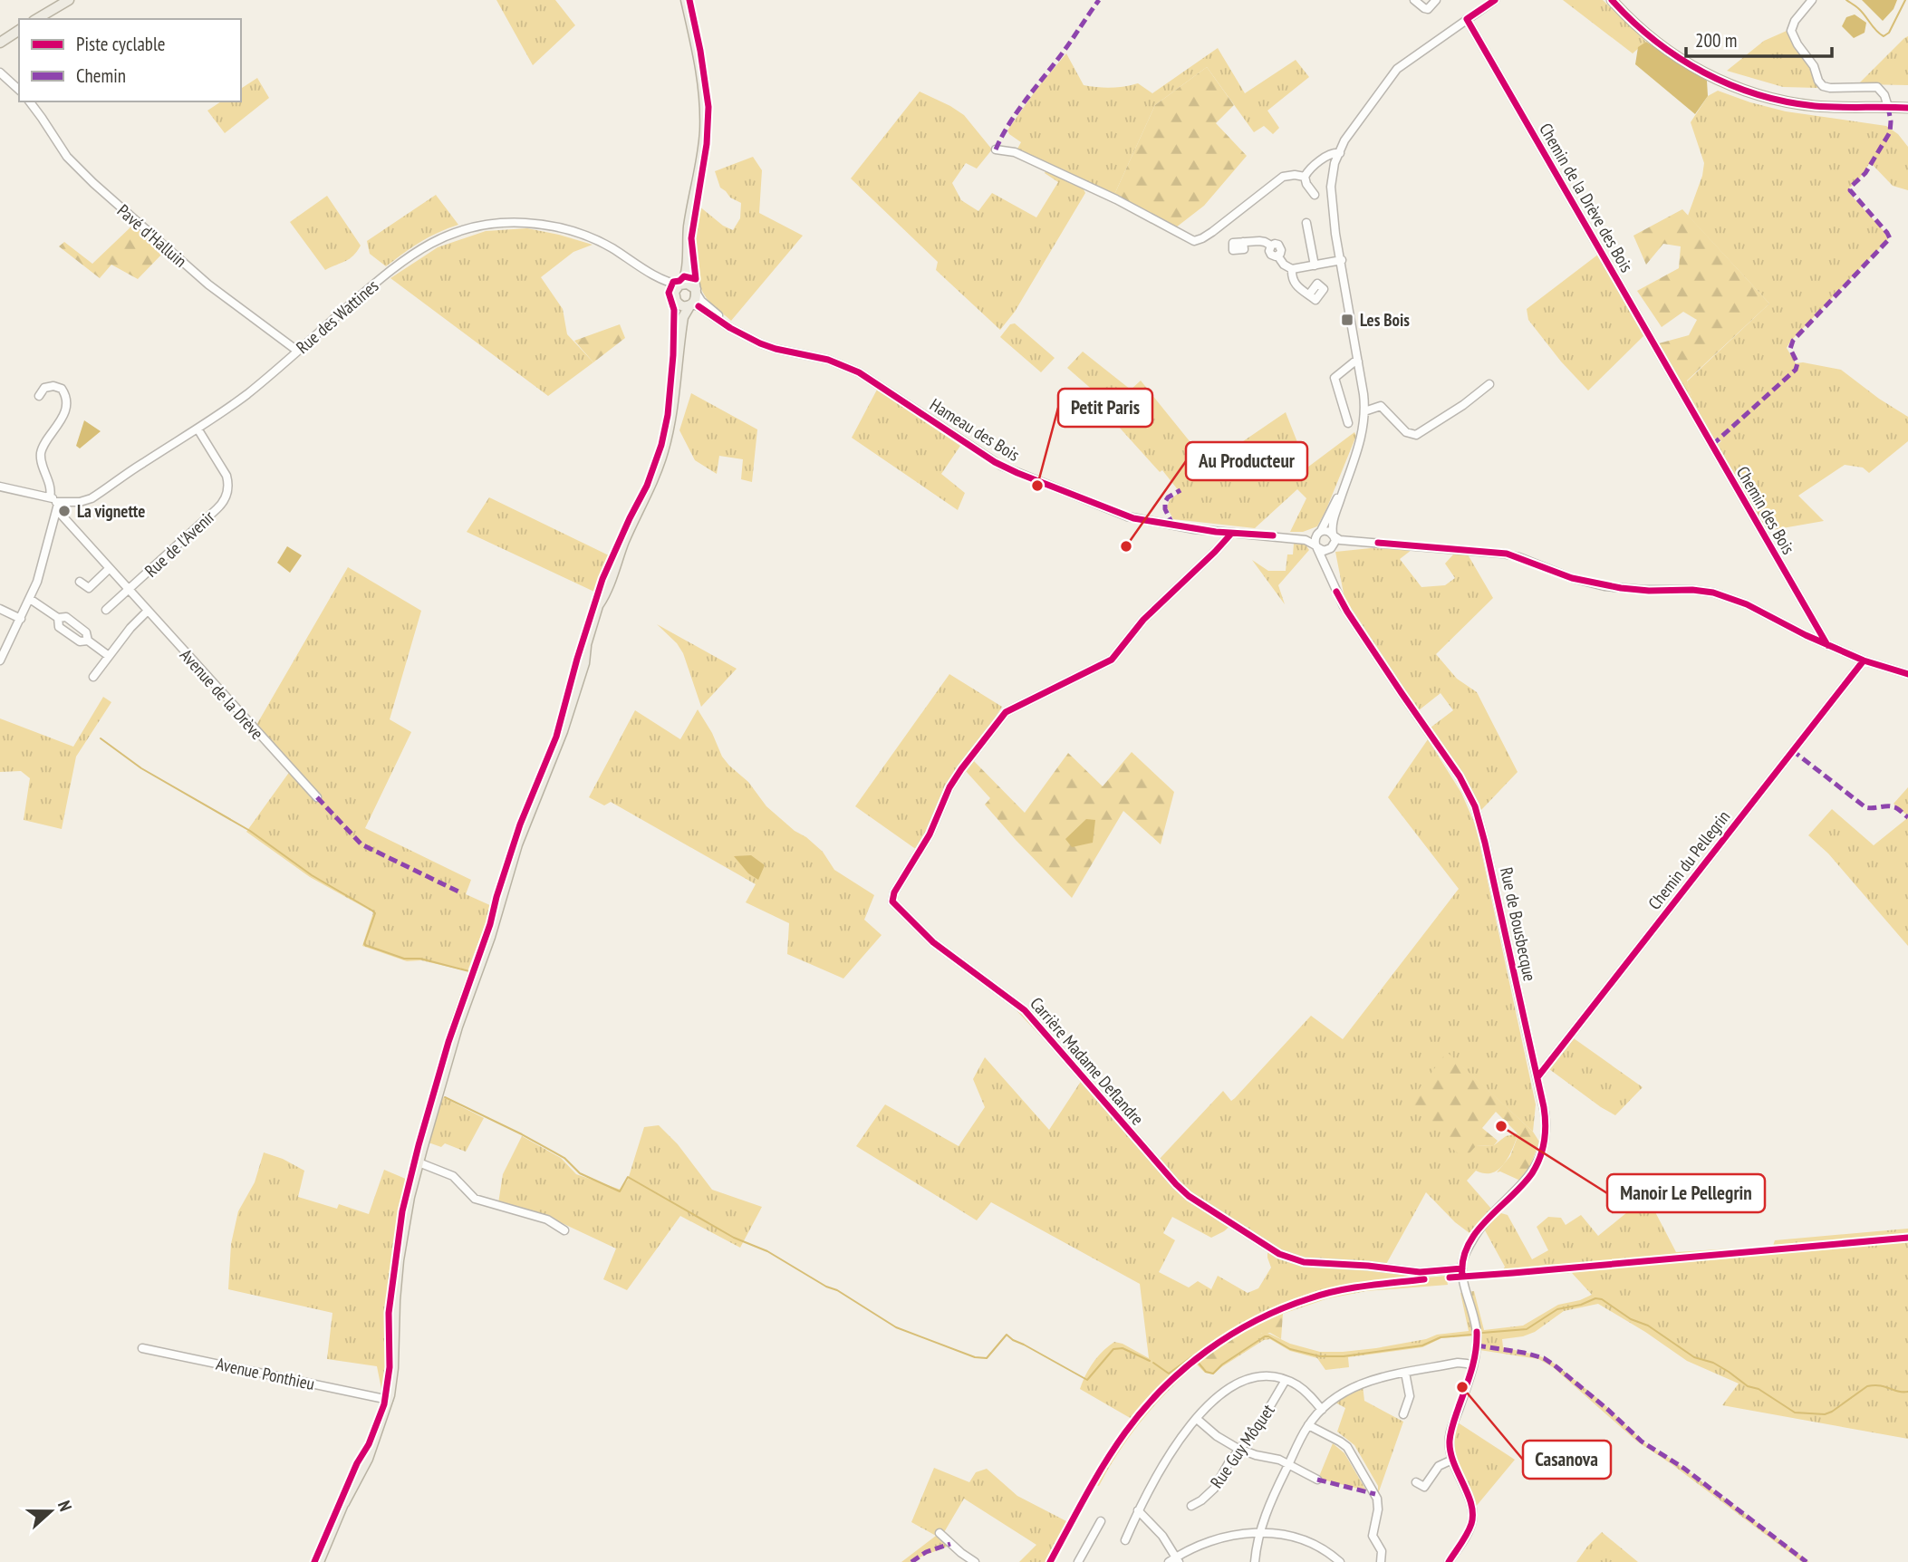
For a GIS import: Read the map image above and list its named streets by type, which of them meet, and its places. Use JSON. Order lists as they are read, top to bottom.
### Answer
{
  "streets": {
    "street": [
      "Chemin de la Drève des Bois",
      "Pavé d'Halluin",
      "Rue des Wattines",
      "Hameau des Bois",
      "Chemin des Bois",
      "Rue de l'Avenir",
      "Avenue de la Drève",
      "Chemin du Pellegrin",
      "Rue de Bousbecque",
      "Carrière Madame Deflandre",
      "Avenue Ponthieu",
      "Rue Guy Môquet"
    ]
  },
  "crossings": [
    ["Chemin de la Drève des Bois", "Chemin des Bois"],
    ["Pavé d'Halluin", "Rue des Wattines"],
    ["Rue des Wattines", "Hameau des Bois"],
    ["Rue des Wattines", "Rue de l'Avenir"],
    ["Rue des Wattines", "Avenue de la Drève"],
    ["Hameau des Bois", "Rue de Bousbecque"],
    ["Hameau des Bois", "Carrière Madame Deflandre"],
    ["Rue de l'Avenir", "Avenue de la Drève"],
    ["Chemin du Pellegrin", "Rue de Bousbecque"],
    ["Rue de Bousbecque", "Carrière Madame Deflandre"]
  ],
  "places": {
    "transit": ["Les Bois"],
    "other": [
      "Petit Paris",
      "La vignette",
      "Au Producteur",
      "Manoir Le Pellegrin",
      "Casanova"
    ]
  },
  "legend": ["Piste cyclable", "Chemin"],
  "scale_bar": "200 m",
  "north": "right"
}
